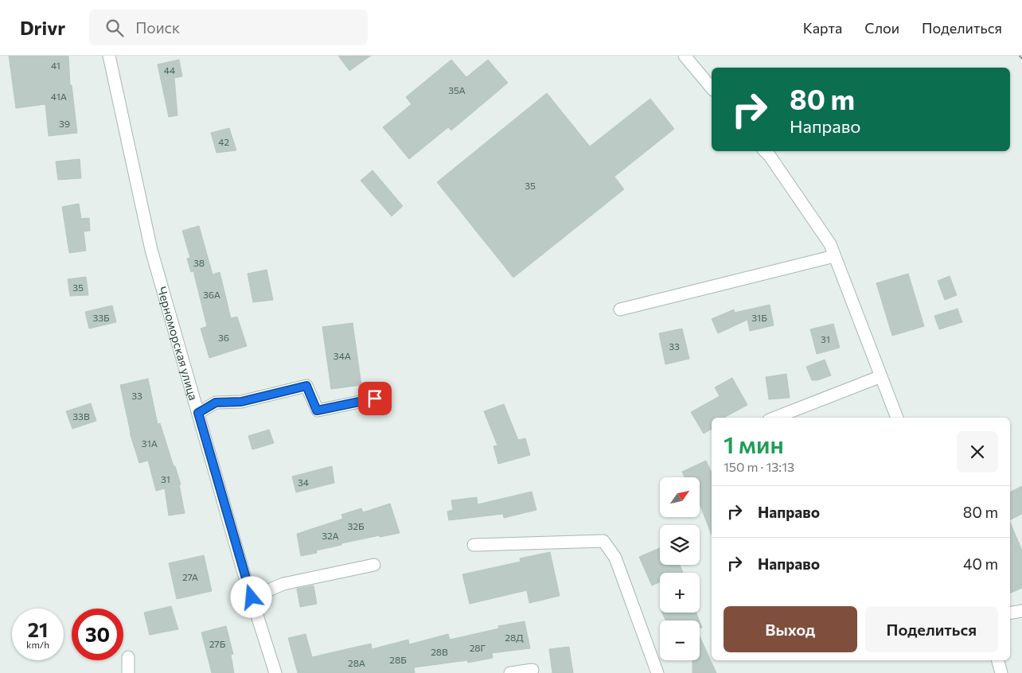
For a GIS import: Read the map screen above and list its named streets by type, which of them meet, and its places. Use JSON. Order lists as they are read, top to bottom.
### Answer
{
  "streets": {
    "street": ["Черноморская улица"]
  },
  "house_numbers": [
    "41",
    "44",
    "35А",
    "41А",
    "39",
    "42",
    "35",
    "38",
    "35",
    "36А",
    "33Б",
    "31Б",
    "36",
    "31",
    "33",
    "34А",
    "33",
    "33В",
    "31А",
    "31",
    "34",
    "32Б",
    "32А",
    "27А",
    "28Д",
    "27Б",
    "28Г",
    "28В",
    "28Б",
    "28А"
  ],
  "north": "top right",
  "page": {
    "header": "Drivr",
    "search": "Поиск",
    "nav": ["Карта", "Слои", "Поделиться"],
    "turn": ["80 m", "Направо"],
    "heading": ["1 мин", "150 m · 13:13"],
    "map_buttons": ["+", "−"],
    "list": [
      {
        "name": "Направо",
        "value": "80 m"
      },
      {
        "name": "Направо",
        "value": "40 m"
      }
    ],
    "buttons": ["Выход", "Поделиться"],
    "speed": "21 km/h",
    "limit": "30"
  }
}
